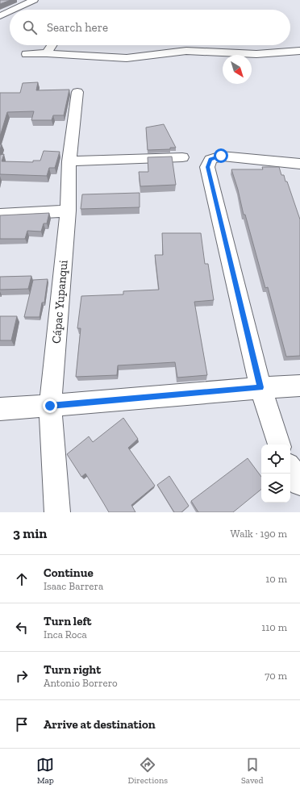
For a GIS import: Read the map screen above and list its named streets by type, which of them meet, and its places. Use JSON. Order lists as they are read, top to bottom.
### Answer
{
  "streets": {
    "street": ["Cápac Yupanqui"]
  },
  "north": "bottom right",
  "page": {
    "search": "Search here",
    "heading": ["3 min", "Walk · 190 m"],
    "list": [
      ["Continue", "Isaac Barrera", "10 m"],
      ["Turn left", "Inca Roca", "110 m"],
      ["Turn right", "Antonio Borrero", "70 m"],
      "Arrive at destination"
    ],
    "nav": ["Map", "Directions", "Saved"]
  }
}
